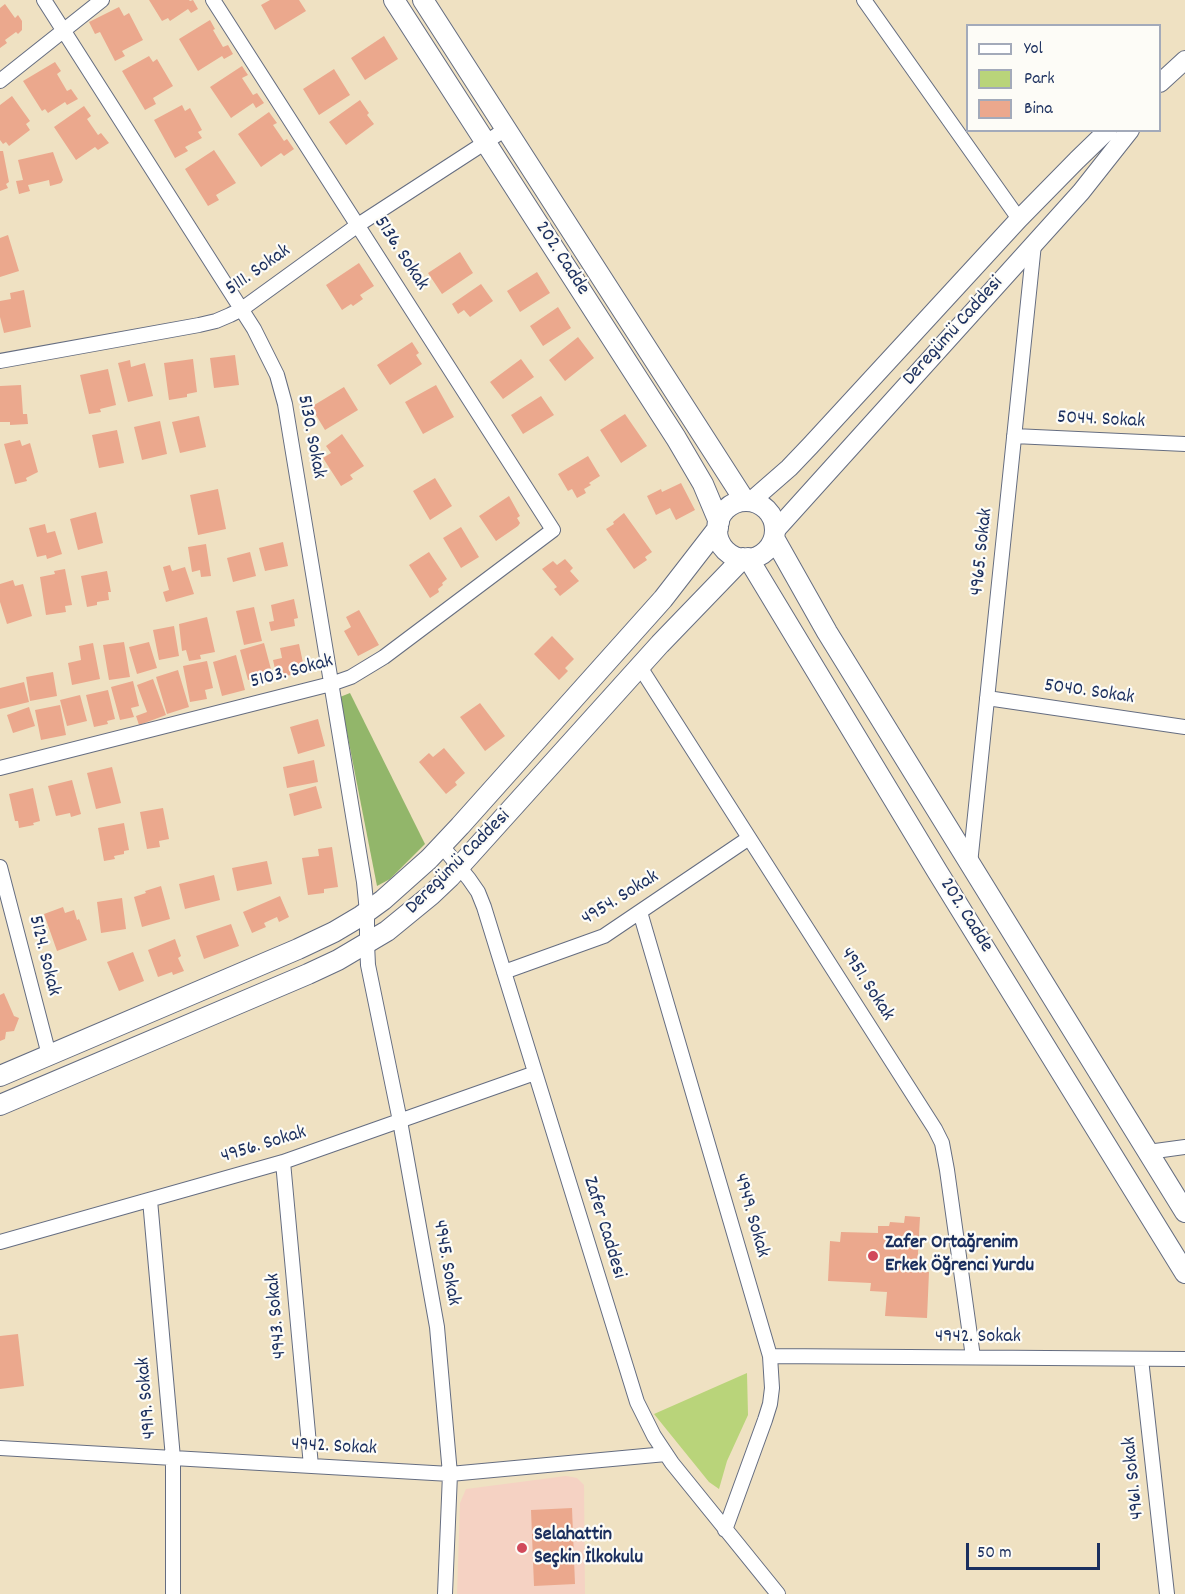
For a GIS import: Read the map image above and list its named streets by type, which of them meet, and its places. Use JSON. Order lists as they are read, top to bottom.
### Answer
{
  "streets": {
    "main road": ["202. Cadde", "Deregümü Caddesi"],
    "street": [
      "5136. Sokak",
      "5111. Sokak",
      "5044. Sokak",
      "5130. Sokak",
      "4965. Sokak",
      "5103. Sokak",
      "5040. Sokak",
      "4954. Sokak",
      "5124. Sokak",
      "4951. Sokak",
      "4956. Sokak",
      "4949. Sokak",
      "Zafer Caddesi",
      "4945. Sokak",
      "4943. Sokak",
      "4942. Sokak",
      "4919. Sokak",
      "4961. Sokak"
    ]
  },
  "crossings": [
    ["5136. Sokak", "5111. Sokak"],
    ["5136. Sokak", "5103. Sokak"],
    ["202. Cadde", "5111. Sokak"],
    ["202. Cadde", "Deregümü Caddesi"],
    ["202. Cadde", "4965. Sokak"],
    ["5111. Sokak", "5130. Sokak"],
    ["Deregümü Caddesi", "5130. Sokak"],
    ["Deregümü Caddesi", "4965. Sokak"],
    ["Deregümü Caddesi", "5124. Sokak"],
    ["Deregümü Caddesi", "4951. Sokak"],
    ["Deregümü Caddesi", "Zafer Caddesi"],
    ["Deregümü Caddesi", "4945. Sokak"],
    ["5044. Sokak", "4965. Sokak"],
    ["5130. Sokak", "5103. Sokak"],
    ["5130. Sokak", "4945. Sokak"],
    ["4965. Sokak", "5040. Sokak"],
    ["4954. Sokak", "4951. Sokak"],
    ["4954. Sokak", "4949. Sokak"],
    ["4954. Sokak", "Zafer Caddesi"],
    ["4951. Sokak", "4942. Sokak"],
    ["4956. Sokak", "Zafer Caddesi"],
    ["4956. Sokak", "4945. Sokak"],
    ["4956. Sokak", "4943. Sokak"],
    ["4956. Sokak", "4919. Sokak"],
    ["4949. Sokak", "Zafer Caddesi"],
    ["4949. Sokak", "4942. Sokak"],
    ["Zafer Caddesi", "4942. Sokak"],
    ["4945. Sokak", "4942. Sokak"],
    ["4943. Sokak", "4942. Sokak"],
    ["4942. Sokak", "4919. Sokak"],
    ["4942. Sokak", "4961. Sokak"]
  ],
  "places": ["Zafer Ortağrenim Erkek Öğrenci Yurdu", "Selahattin Seçkin İlkokulu"],
  "legend": ["Yol", "Park", "Bina"],
  "scale_bar": "50 m"
}
